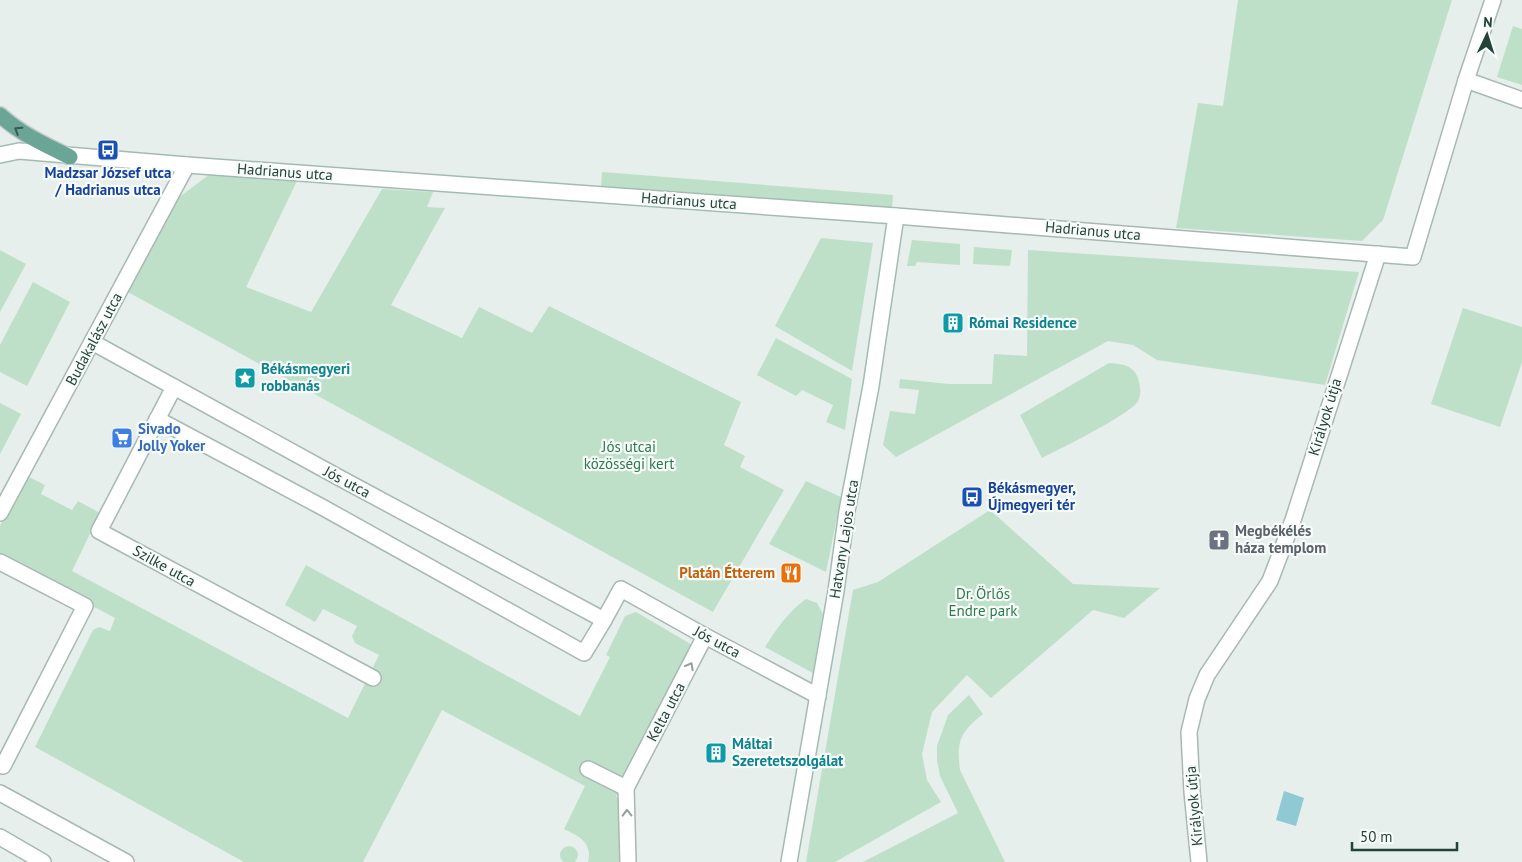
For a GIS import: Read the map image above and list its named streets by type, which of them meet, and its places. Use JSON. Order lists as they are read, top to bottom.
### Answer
{
  "streets": {
    "street": [
      "Hadrianus utca",
      "Budakalász utca",
      "Királyok útja",
      "Jós utca",
      "Hatvany Lajos utca",
      "Szilke utca",
      "Kelta utca"
    ]
  },
  "crossings": [
    ["Hadrianus utca", "Budakalász utca"],
    ["Hadrianus utca", "Királyok útja"],
    ["Hadrianus utca", "Hatvany Lajos utca"],
    ["Budakalász utca", "Jós utca"],
    ["Jós utca", "Hatvany Lajos utca"],
    ["Jós utca", "Szilke utca"],
    ["Jós utca", "Kelta utca"]
  ],
  "one_way": ["Kelta utca"],
  "parks": ["Jós utcai közösségi kert", "Dr. Örlős Endre park"],
  "places": {
    "bus stop": ["Madzsar József utca / Hadrianus utca", "Békásmegyer, Újmegyeri tér"],
    "building": ["Római Residence", "Máltai Szeretetszolgálat"],
    "place": ["Békásmegyeri robbanás"],
    "supermarket": ["Sivado Jolly Yoker"],
    "church": ["Megbékélés háza templom"],
    "restaurant": ["Platán Étterem"]
  },
  "scale_bar": "50 m",
  "north": "top"
}
